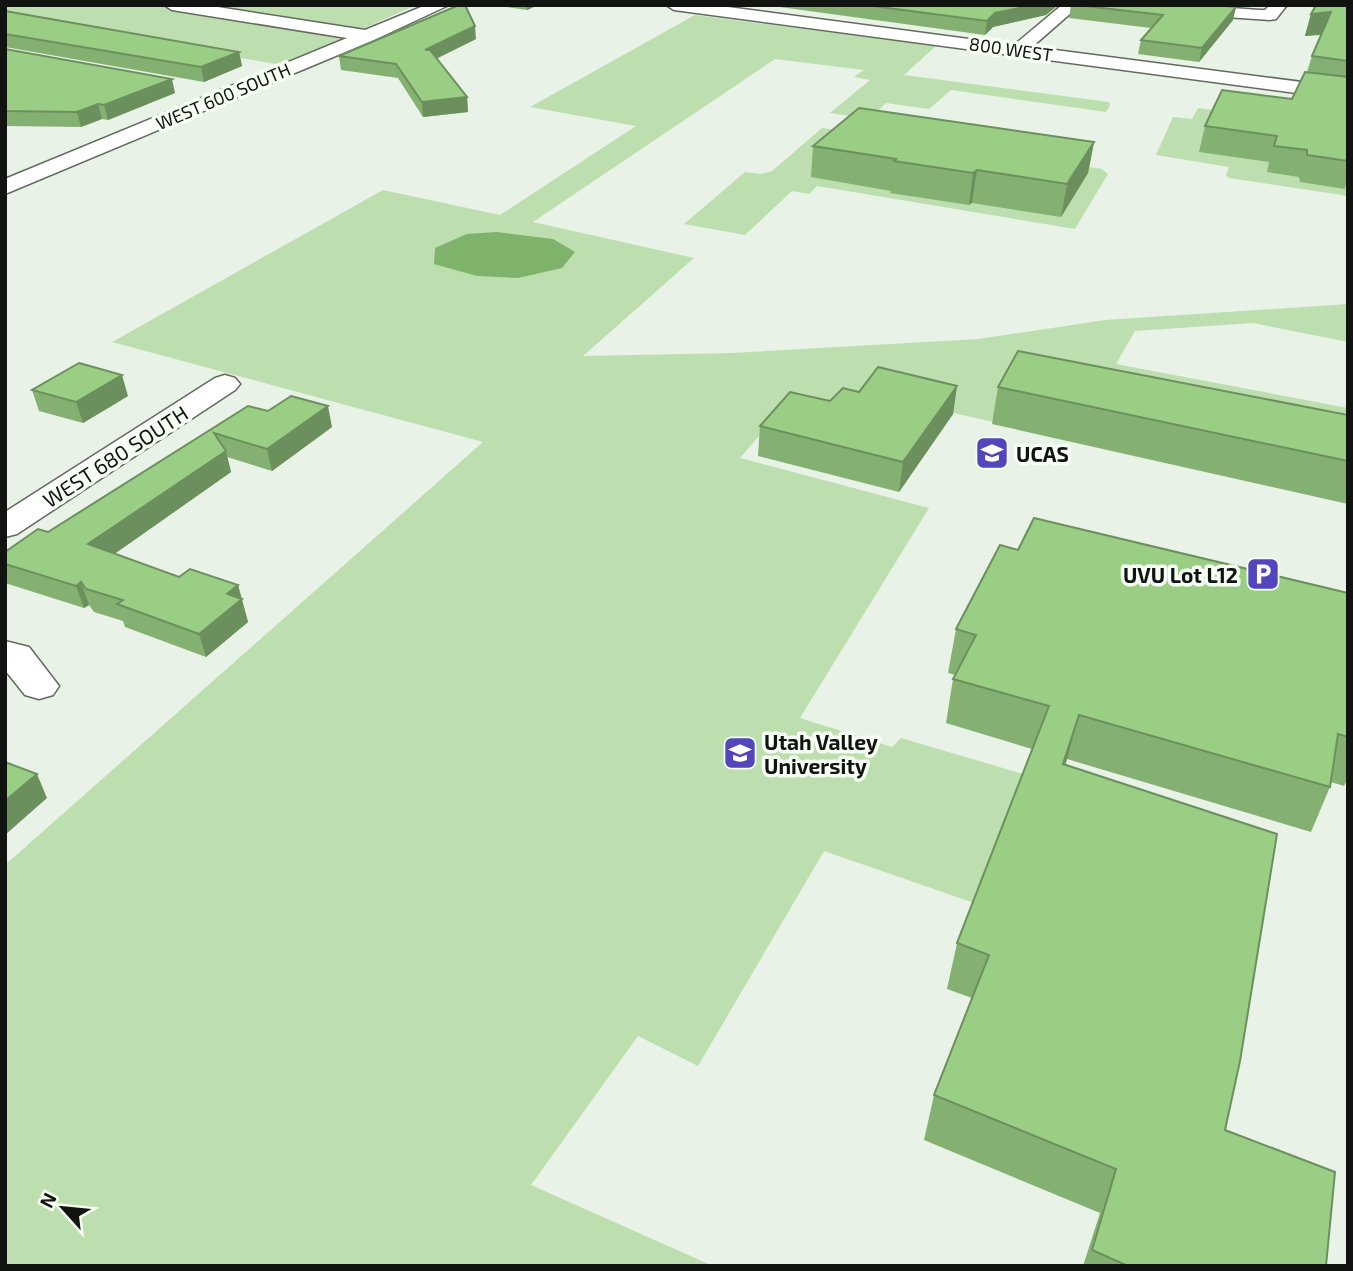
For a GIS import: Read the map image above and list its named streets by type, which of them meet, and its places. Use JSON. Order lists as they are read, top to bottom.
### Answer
{
  "streets": {
    "street": ["800 WEST", "WEST 600 SOUTH", "WEST 680 SOUTH"]
  },
  "places": {
    "school or university": ["UCAS", "Utah Valley University"],
    "parking": ["UVU Lot L12"]
  },
  "north": "top left"
}
